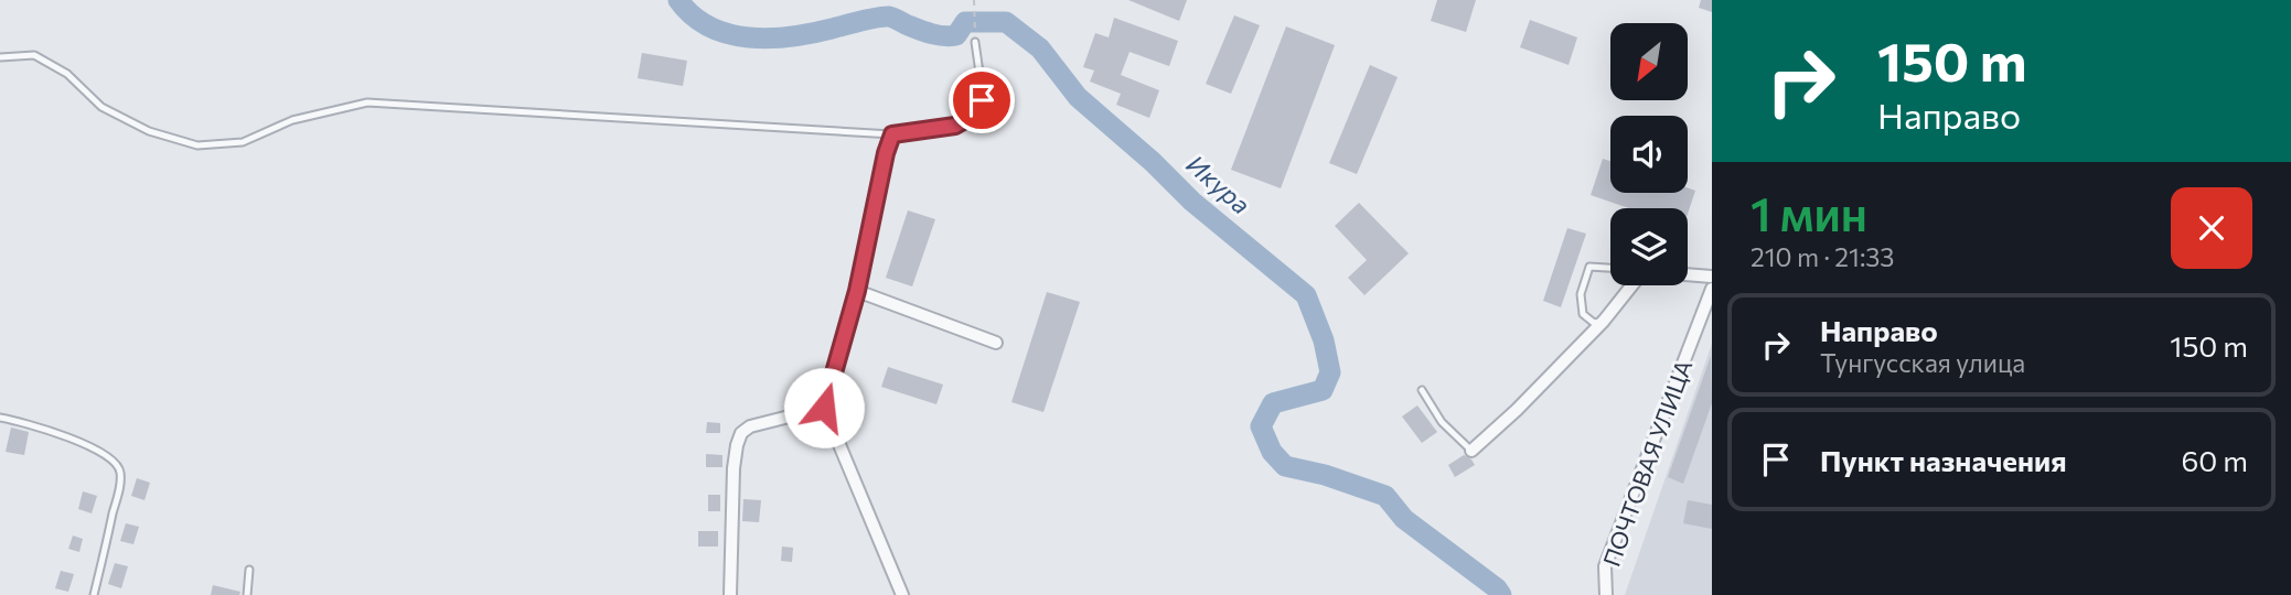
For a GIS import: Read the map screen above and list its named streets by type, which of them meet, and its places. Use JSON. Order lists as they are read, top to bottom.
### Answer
{
  "streets": {
    "street": ["ПОЧТОВАЯ УЛИЦА"]
  },
  "water": ["Икура"],
  "north": "bottom left",
  "page": {
    "turn": ["150 m", "Направо"],
    "heading": ["1 мин", "210 m · 21:33"],
    "list": [
      {
        "name": "Направо",
        "note": "Тунгусская улица",
        "value": "150 m"
      },
      {
        "name": "Пункт назначения",
        "value": "60 m"
      }
    ]
  }
}
